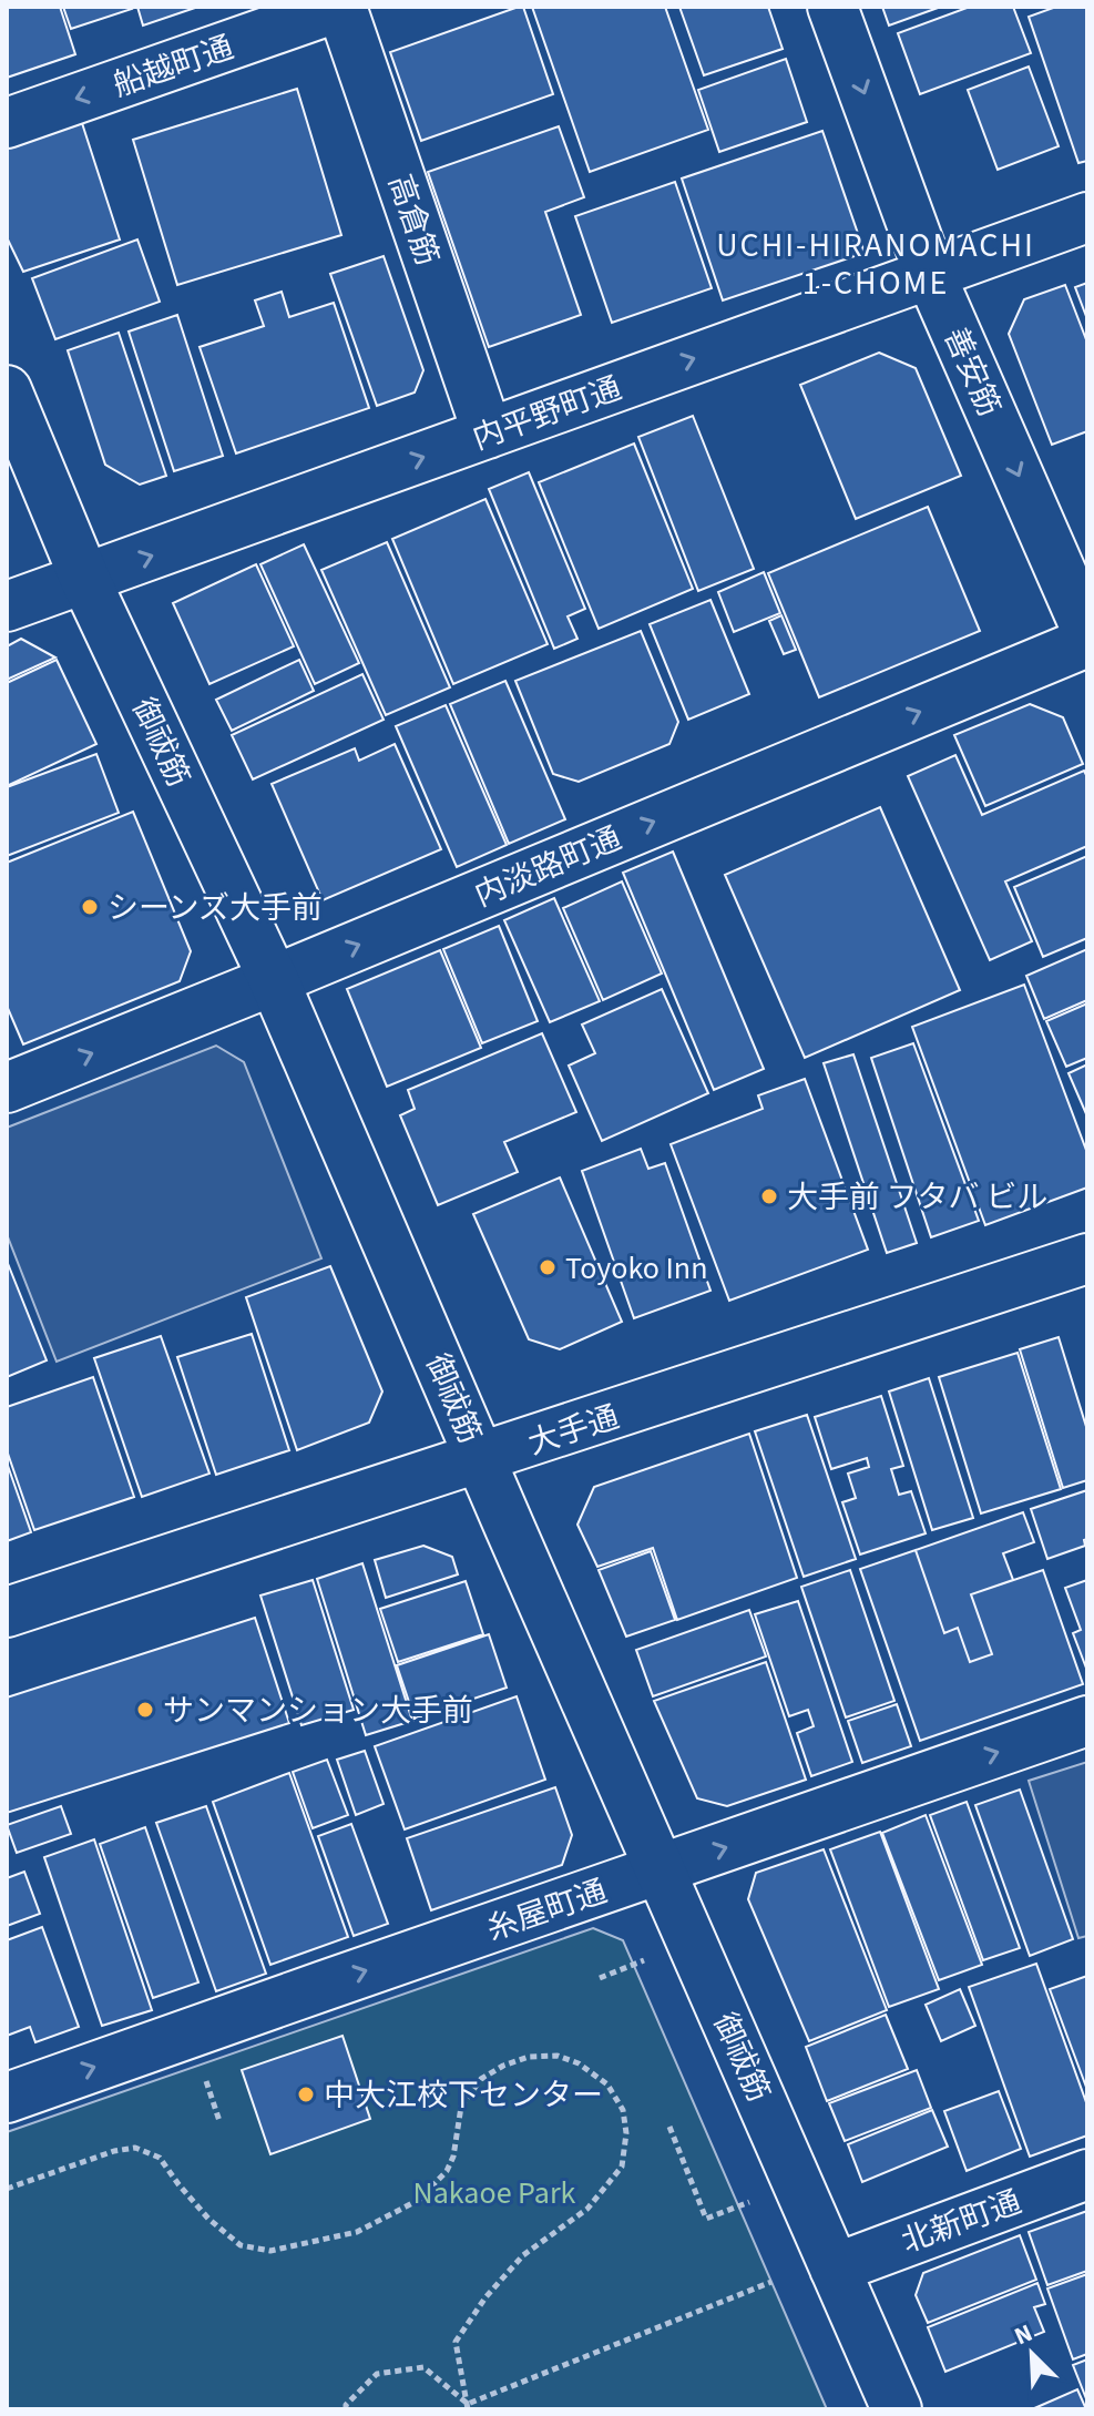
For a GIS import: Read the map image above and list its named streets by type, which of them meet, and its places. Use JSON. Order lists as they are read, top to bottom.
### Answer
{
  "streets": {
    "street": [
      "船越町通",
      "高倉筋",
      "善安筋",
      "内平野町通",
      "御祓筋",
      "内淡路町通",
      "大手通",
      "糸屋町通",
      "北新町通"
    ]
  },
  "crossings": [
    ["船越町通", "高倉筋"],
    ["高倉筋", "内平野町通"],
    ["善安筋", "内平野町通"],
    ["内平野町通", "御祓筋"],
    ["御祓筋", "内淡路町通"],
    ["御祓筋", "大手通"],
    ["御祓筋", "糸屋町通"],
    ["御祓筋", "北新町通"]
  ],
  "one_way": [
    "船越町通",
    "善安筋",
    "内平野町通",
    "内淡路町通",
    "糸屋町通"
  ],
  "districts": ["UCHI-HIRANOMACHI 1-CHOME"],
  "parks": ["Nakaoe Park"],
  "places": [
    "シーンズ大手前",
    "大手前 フタバ ビル",
    "Toyoko Inn",
    "サンマンション大手前",
    "中大江校下センター"
  ],
  "north": "top left"
}
